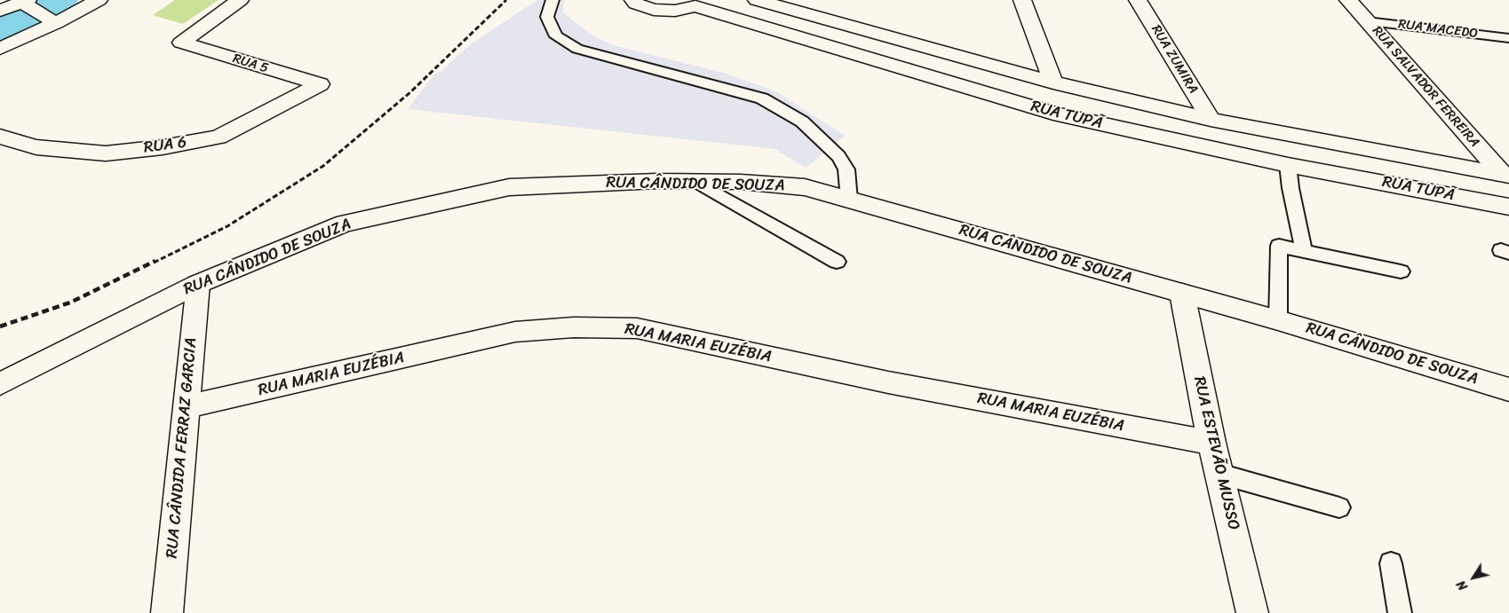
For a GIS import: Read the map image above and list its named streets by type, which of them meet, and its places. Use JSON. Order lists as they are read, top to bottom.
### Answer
{
  "streets": {
    "street": [
      "RUA ZUMIRA",
      "RUA 5",
      "RUA SALVADOR FERREIRA",
      "RUA TUPÃ",
      "RUA 6",
      "RUA CÂNDIDO DE SOUZA",
      "RUA MARIA EUZÉBIA",
      "RUA CÂNDIDA FERRAZ GARCIA",
      "RUA ESTEVÃO MUSSO"
    ],
    "lane": ["RUA MACEDO"]
  },
  "crossings": [
    ["RUA MACEDO", "RUA SALVADOR FERREIRA"],
    ["RUA ZUMIRA", "RUA TUPÃ"],
    ["RUA 5", "RUA 6"],
    ["RUA SALVADOR FERREIRA", "RUA TUPÃ"],
    ["RUA CÂNDIDO DE SOUZA", "RUA CÂNDIDA FERRAZ GARCIA"],
    ["RUA CÂNDIDO DE SOUZA", "RUA ESTEVÃO MUSSO"],
    ["RUA MARIA EUZÉBIA", "RUA CÂNDIDA FERRAZ GARCIA"],
    ["RUA MARIA EUZÉBIA", "RUA ESTEVÃO MUSSO"]
  ],
  "north": "bottom left"
}
